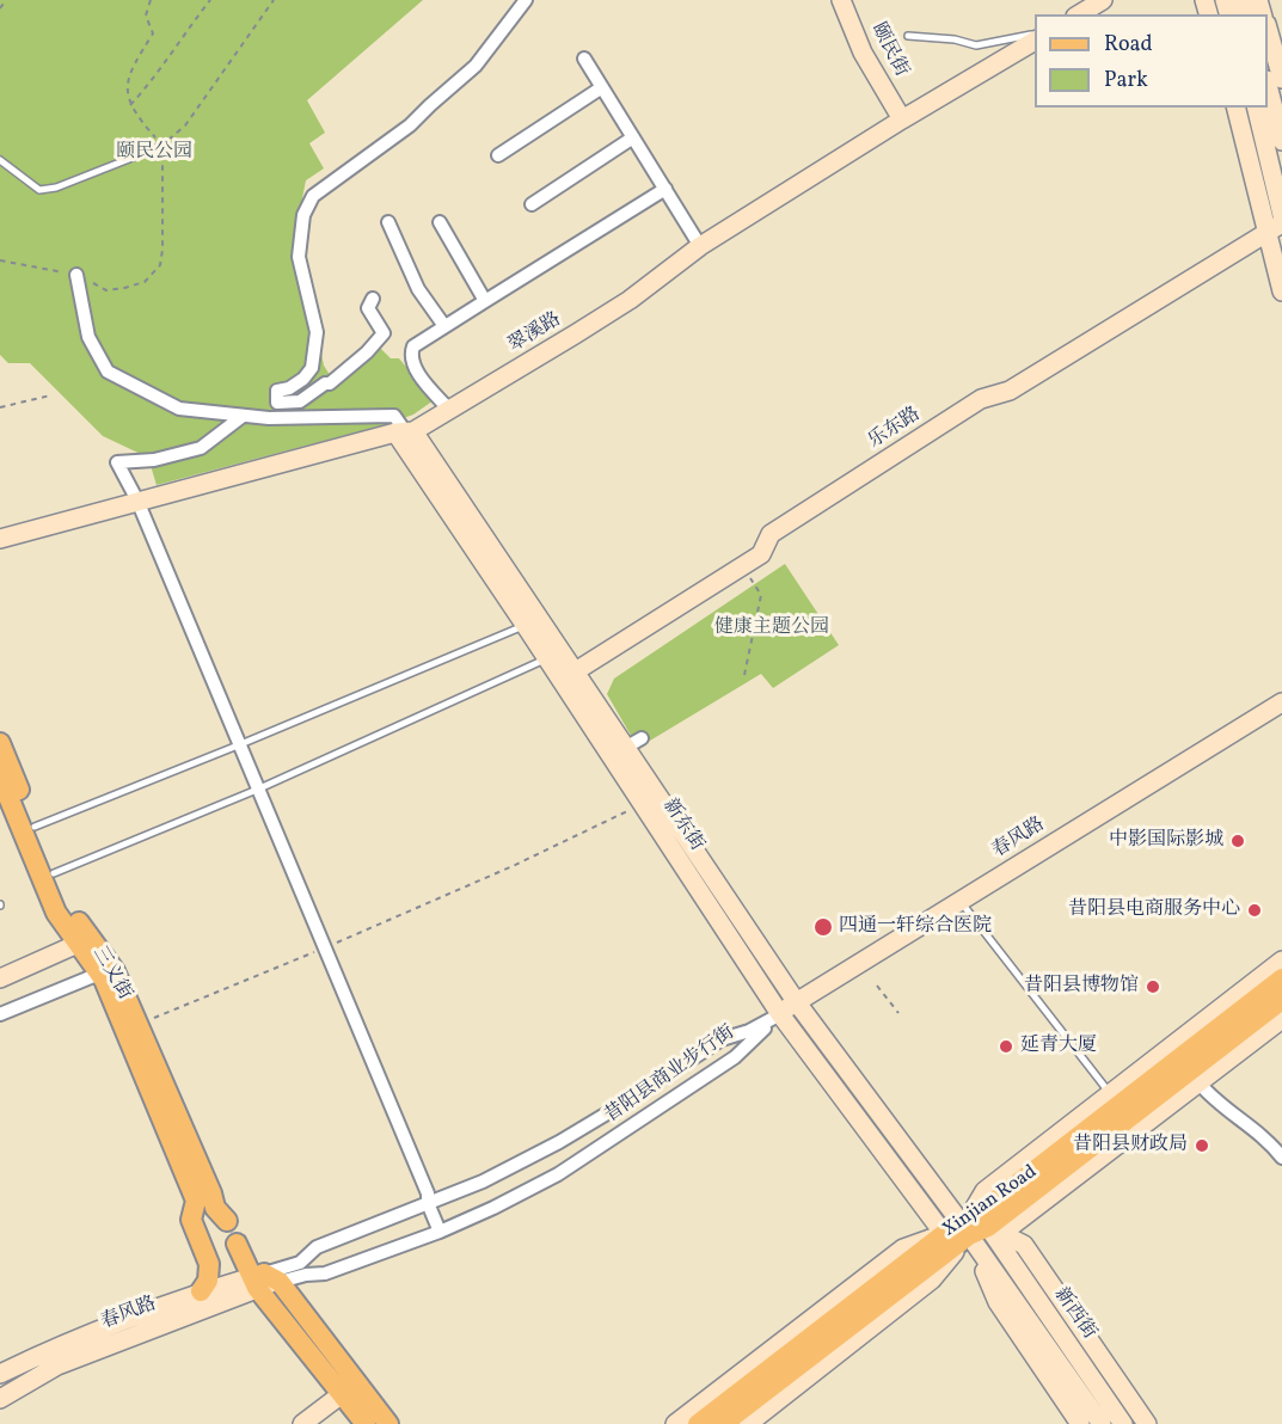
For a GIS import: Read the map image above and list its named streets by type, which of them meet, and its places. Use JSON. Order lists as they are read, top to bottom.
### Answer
{
  "streets": {
    "main road": [
      "颐民街",
      "翠溪路",
      "乐东路",
      "新东街",
      "春风路",
      "三义街",
      "Xinjian Road",
      "新西街"
    ],
    "street": ["昔阳县商业步行街"]
  },
  "crossings": [
    ["颐民街", "翠溪路"],
    ["翠溪路", "新东街"],
    ["乐东路", "新东街"],
    ["新东街", "春风路"],
    ["新东街", "昔阳县商业步行街"],
    ["新东街", "Xinjian Road"],
    ["新东街", "新西街"],
    ["春风路", "三义街"],
    ["春风路", "昔阳县商业步行街"],
    ["Xinjian Road", "新西街"]
  ],
  "parks": ["颐民公园", "健康主题公园"],
  "places": [
    "中影国际影城",
    "昔阳县电商服务中心",
    "四通一轩综合医院",
    "昔阳县博物馆",
    "延青大厦",
    "昔阳县财政局"
  ],
  "legend": ["Road", "Park"]
}
